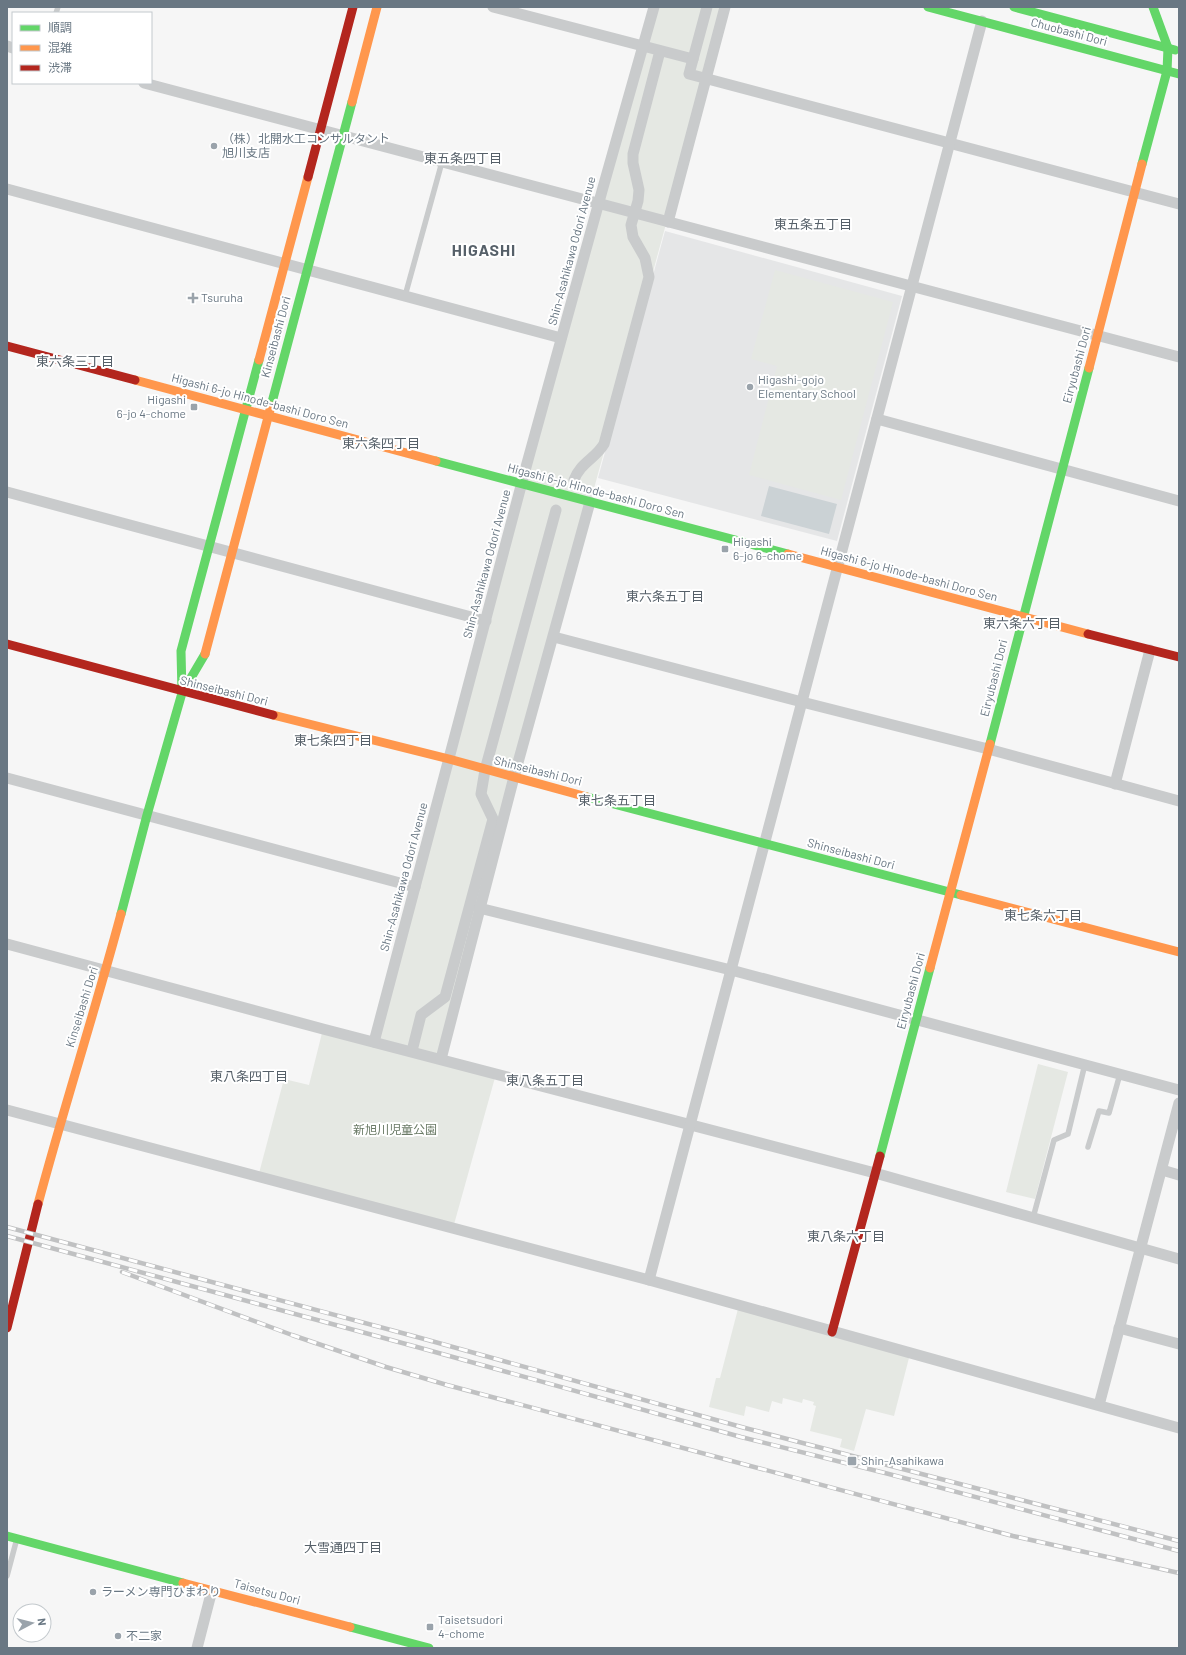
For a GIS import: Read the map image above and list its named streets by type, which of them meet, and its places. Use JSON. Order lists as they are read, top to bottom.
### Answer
{
  "streets": {
    "main road": [
      "Chuobashi Dori",
      "Kinseibashi Dori",
      "Eiryubashi Dori",
      "Higashi 6-jo Hinode-bashi Doro Sen",
      "Shinseibashi Dori",
      "Taisetsu Dori"
    ],
    "street": ["Shin-Asahikawa Odori Avenue"]
  },
  "crossings": [
    ["Chuobashi Dori", "Eiryubashi Dori"],
    ["Shin-Asahikawa Odori Avenue", "Higashi 6-jo Hinode-bashi Doro Sen"],
    ["Shin-Asahikawa Odori Avenue", "Shinseibashi Dori"],
    ["Kinseibashi Dori", "Higashi 6-jo Hinode-bashi Doro Sen"],
    ["Kinseibashi Dori", "Shinseibashi Dori"],
    ["Eiryubashi Dori", "Higashi 6-jo Hinode-bashi Doro Sen"],
    ["Eiryubashi Dori", "Shinseibashi Dori"]
  ],
  "districts": [
    "東五条四丁目",
    "東五条五丁目",
    "HIGASHI",
    "東六条三丁目",
    "東六条四丁目",
    "東六条五丁目",
    "東六条六丁目",
    "東七条四丁目",
    "東七条五丁目",
    "東七条六丁目",
    "東八条四丁目",
    "東八条五丁目",
    "東八条六丁目",
    "大雪通四丁目"
  ],
  "parks": ["新旭川児童公園"],
  "places": {
    "other": [
      "（株）北開水工コンサルタント 旭川支店",
      "Higashi-gojo Elementary School",
      "ラーメン専門ひまわり",
      "不二家"
    ],
    "health": ["Tsuruha"],
    "transit": [
      "Higashi 6-jo 4-chome",
      "Higashi 6-jo 6-chome",
      "Shin-Asahikawa",
      "Taisetsudori 4-chome"
    ]
  },
  "legend": ["順調", "混雑", "渋滞"],
  "north": "right"
}
